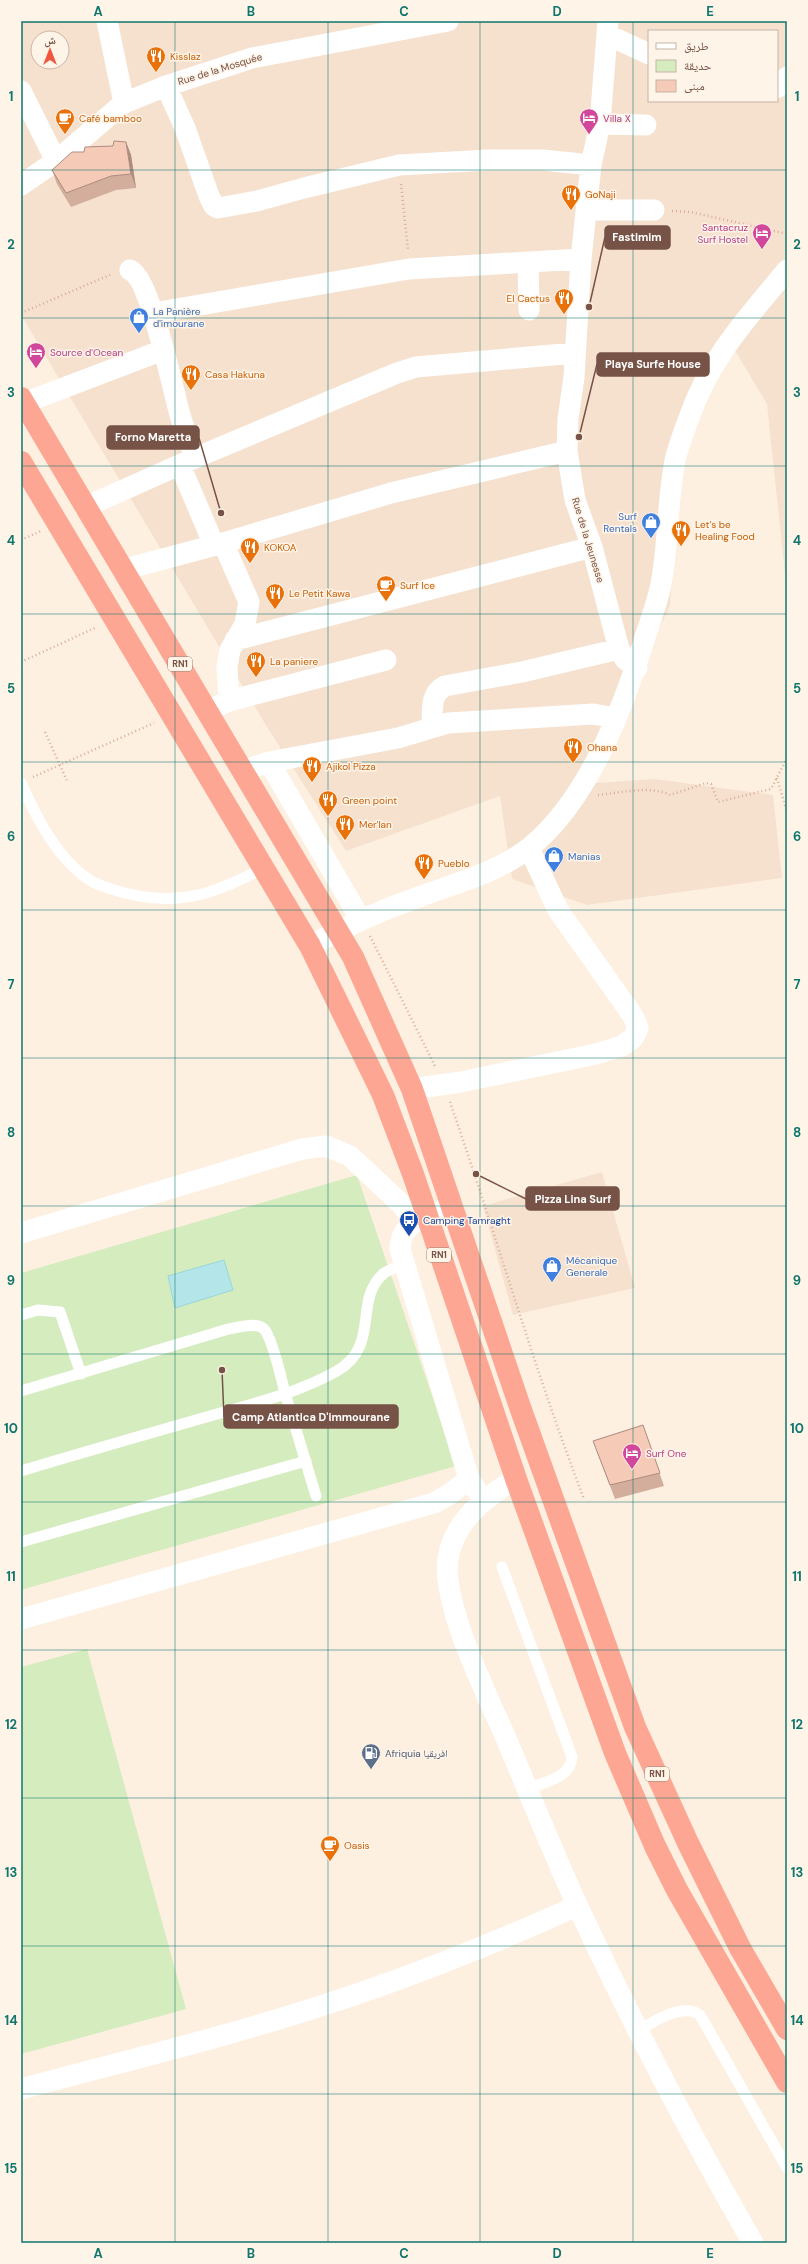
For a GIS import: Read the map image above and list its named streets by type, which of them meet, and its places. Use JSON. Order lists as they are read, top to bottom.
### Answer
{
  "streets": {
    "highway": ["RN1"],
    "street": ["Rue de la Mosquée", "Rue de la Jeunesse"]
  },
  "places": {
    "restaurant": [
      "Kisslaz",
      "GoNaji",
      "El Cactus",
      "Casa Hakuna",
      "Let’s be Healing Food",
      "KOKOA",
      "Le Petit Kawa",
      "La paniere",
      "Ohana",
      "Ajikol Pizza",
      "Green point",
      "Mer'lan",
      "Pueblo"
    ],
    "cafe": ["Café bamboo", "Surf Ice", "Oasis"],
    "hotel": [
      "Villa X",
      "Santacruz Surf Hostel",
      "Source d'Ocean",
      "Surf One"
    ],
    "other": [
      "Fastimim",
      "Playa Surfe House",
      "Forno Maretta",
      "Pizza Lina Surf",
      "Camp Atlantica D'immourane"
    ],
    "shop": [
      "La Panière d'imourane",
      "Surf Rentals",
      "Manias",
      "Mécanique Generale"
    ],
    "bus stop": ["Camping Tamraght"],
    "fuel station": ["Afriquia افريقيا"]
  },
  "legend": ["طريق", "حديقة", "مبنى"],
  "north": "top",
  "grid": {
    "columns": [
      "A",
      "B",
      "C",
      "D",
      "E"
    ],
    "rows": [
      "1",
      "2",
      "3",
      "4",
      "5",
      "6",
      "7",
      "8",
      "9",
      "10",
      "11",
      "12",
      "13",
      "14",
      "15"
    ]
  }
}
